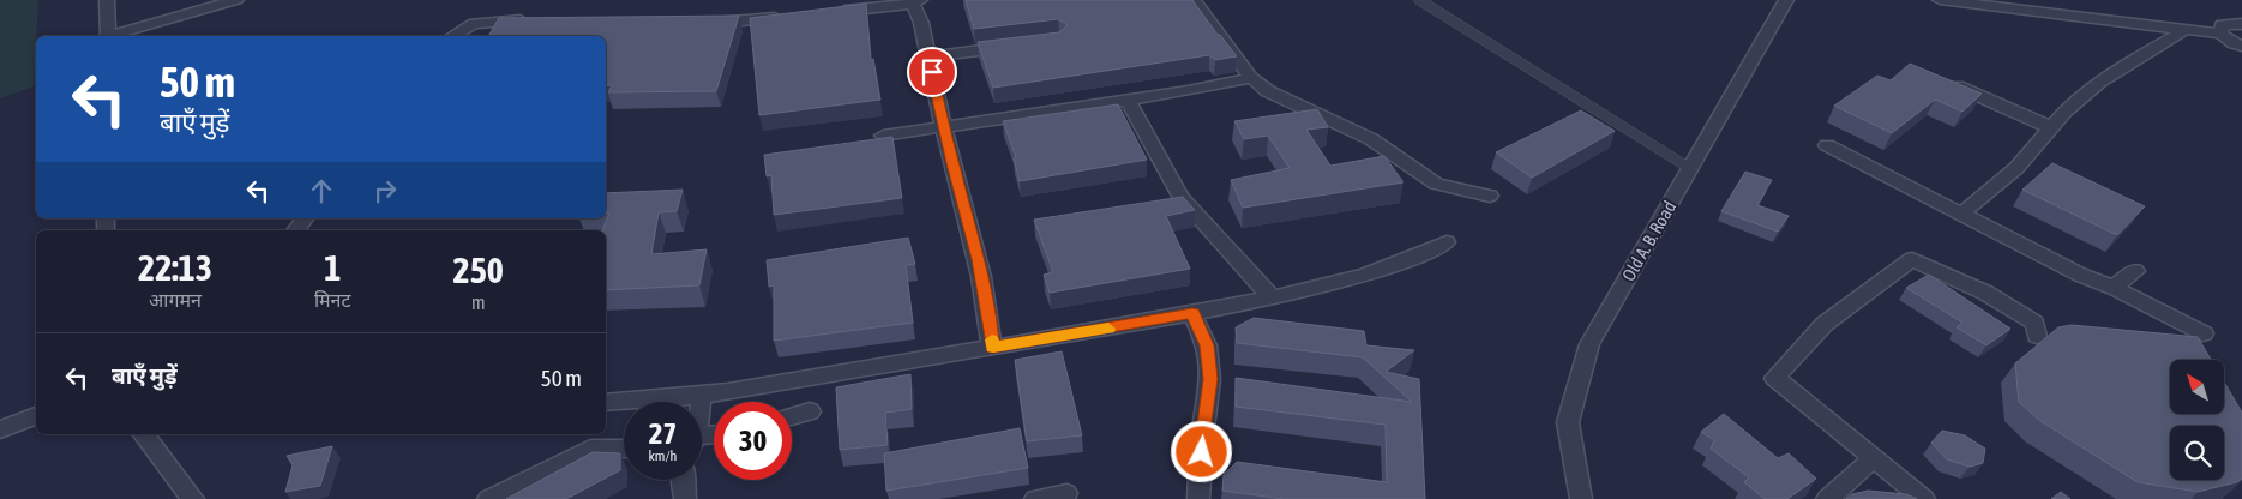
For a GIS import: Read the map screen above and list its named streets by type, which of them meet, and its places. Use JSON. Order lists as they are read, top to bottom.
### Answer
{
  "streets": {
    "street": ["Old A. B. Road"]
  },
  "north": "top left",
  "page": {
    "turn": ["50 m", "बाएँ मुड़ें"],
    "eta": [
      "22:13",
      "आगमन",
      "1",
      "मिनट",
      "250",
      "m"
    ],
    "list": [
      {
        "name": "बाएँ मुड़ें",
        "value": "50 m"
      }
    ],
    "speed": "27 km/h",
    "limit": "30"
  }
}
